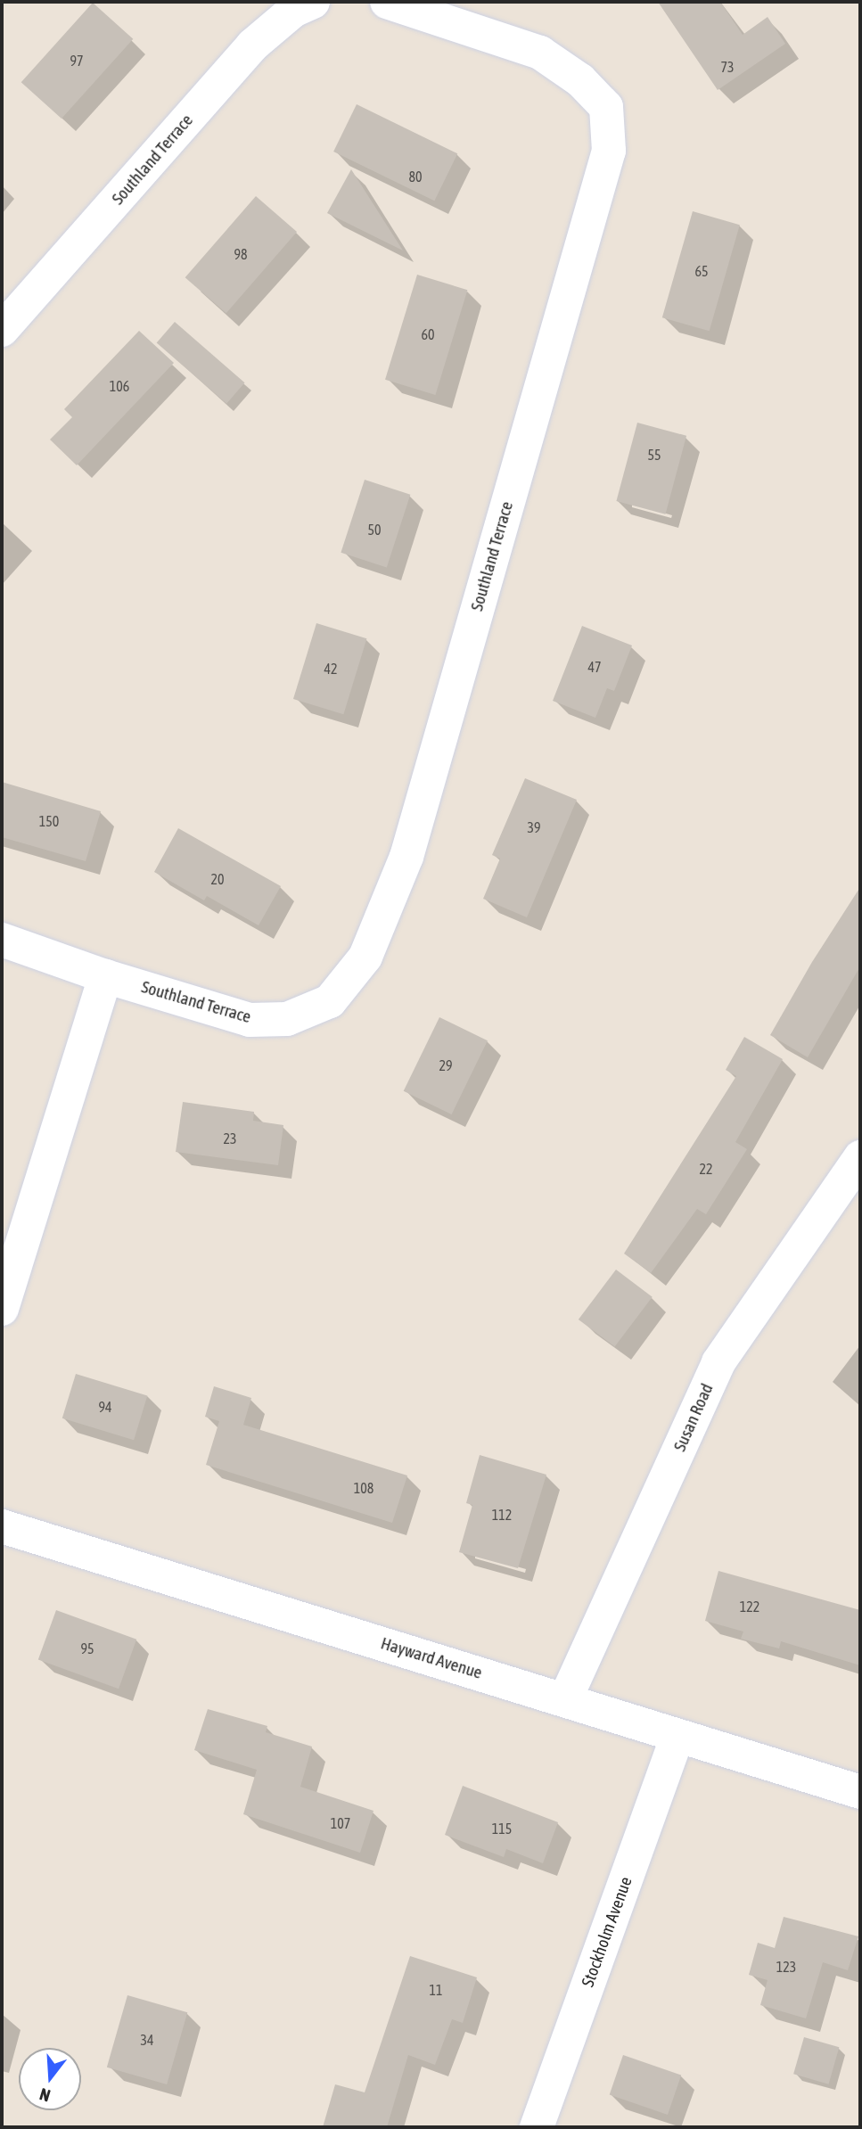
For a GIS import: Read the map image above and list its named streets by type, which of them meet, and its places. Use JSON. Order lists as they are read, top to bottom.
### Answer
{
  "streets": {
    "street": [
      "Southland Terrace",
      "Susan Road",
      "Hayward Avenue",
      "Stockholm Avenue"
    ]
  },
  "crossings": [
    ["Susan Road", "Hayward Avenue"],
    ["Hayward Avenue", "Stockholm Avenue"]
  ],
  "house_numbers": [
    "97",
    "73",
    "80",
    "98",
    "65",
    "60",
    "106",
    "55",
    "50",
    "47",
    "42",
    "150",
    "39",
    "20",
    "29",
    "23",
    "22",
    "94",
    "108",
    "112",
    "122",
    "95",
    "107",
    "115",
    "123",
    "11",
    "34"
  ],
  "north": "bottom"
}
